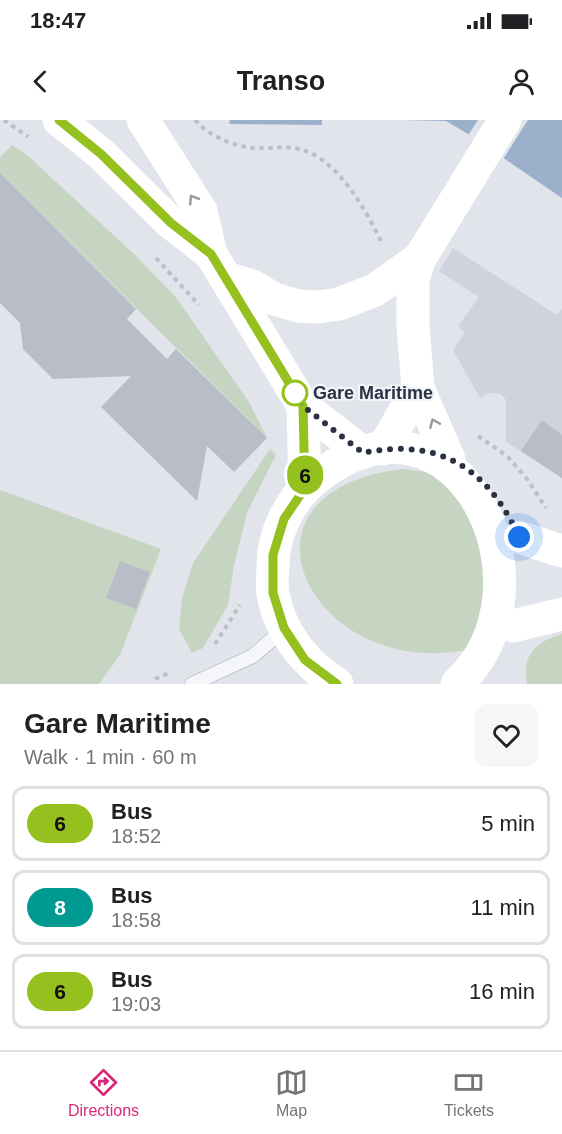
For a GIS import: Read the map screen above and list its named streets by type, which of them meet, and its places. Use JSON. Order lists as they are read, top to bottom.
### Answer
{
  "places": ["Gare Maritime"],
  "lines": ["bus line 6"],
  "page": {
    "status": "18:47",
    "header": "Transo",
    "on_map": "6",
    "heading": ["Gare Maritime", "Walk · 1 min · 60 m"],
    "list": [
      {
        "mark": "6",
        "name": "Bus",
        "note": "18:52",
        "value": "5 min"
      },
      {
        "mark": "8",
        "name": "Bus",
        "note": "18:58",
        "value": "11 min"
      },
      {
        "mark": "6",
        "name": "Bus",
        "note": "19:03",
        "value": "16 min"
      }
    ],
    "tabs": ["Directions", "Map", "Tickets"]
  }
}
